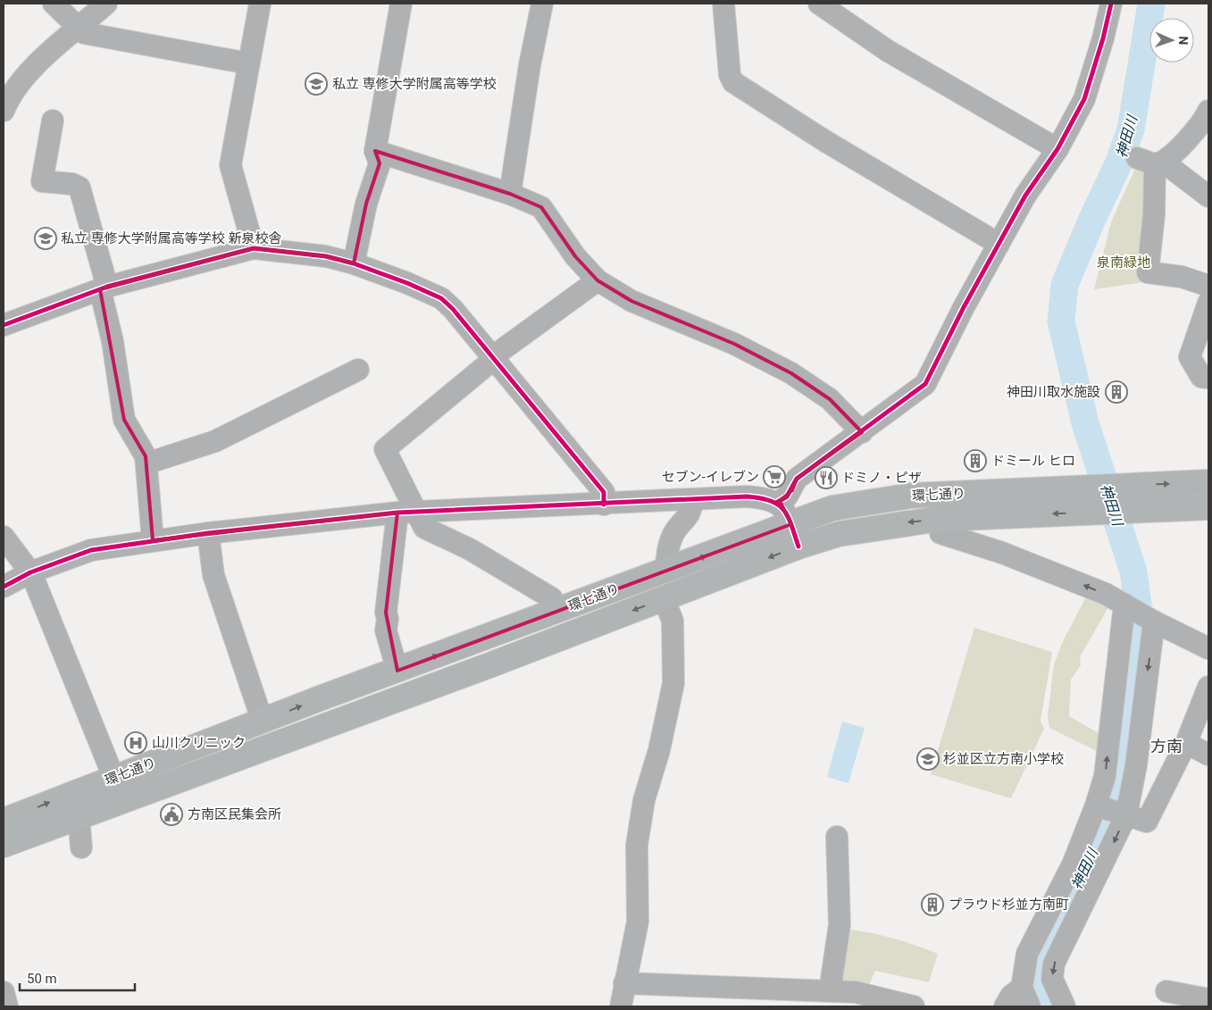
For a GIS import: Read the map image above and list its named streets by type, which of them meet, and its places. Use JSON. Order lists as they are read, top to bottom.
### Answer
{
  "streets": {
    "main road": ["環七通り"]
  },
  "districts": ["方南"],
  "water": ["神田川"],
  "parks": ["泉南緑地"],
  "places": {
    "school or university": ["私立 専修大学附属高等学校", "私立 専修大学附属高等学校 新泉校舎", "杉並区立方南小学校"],
    "building": ["神田川取水施設", "ドミール ヒロ", "プラウド杉並方南町"],
    "supermarket": ["セブン-イレブン"],
    "restaurant": ["ドミノ・ピザ"],
    "hospital": ["山川クリニック"],
    "public building": ["方南区民集会所"]
  },
  "scale_bar": "50 m",
  "north": "right"
}
